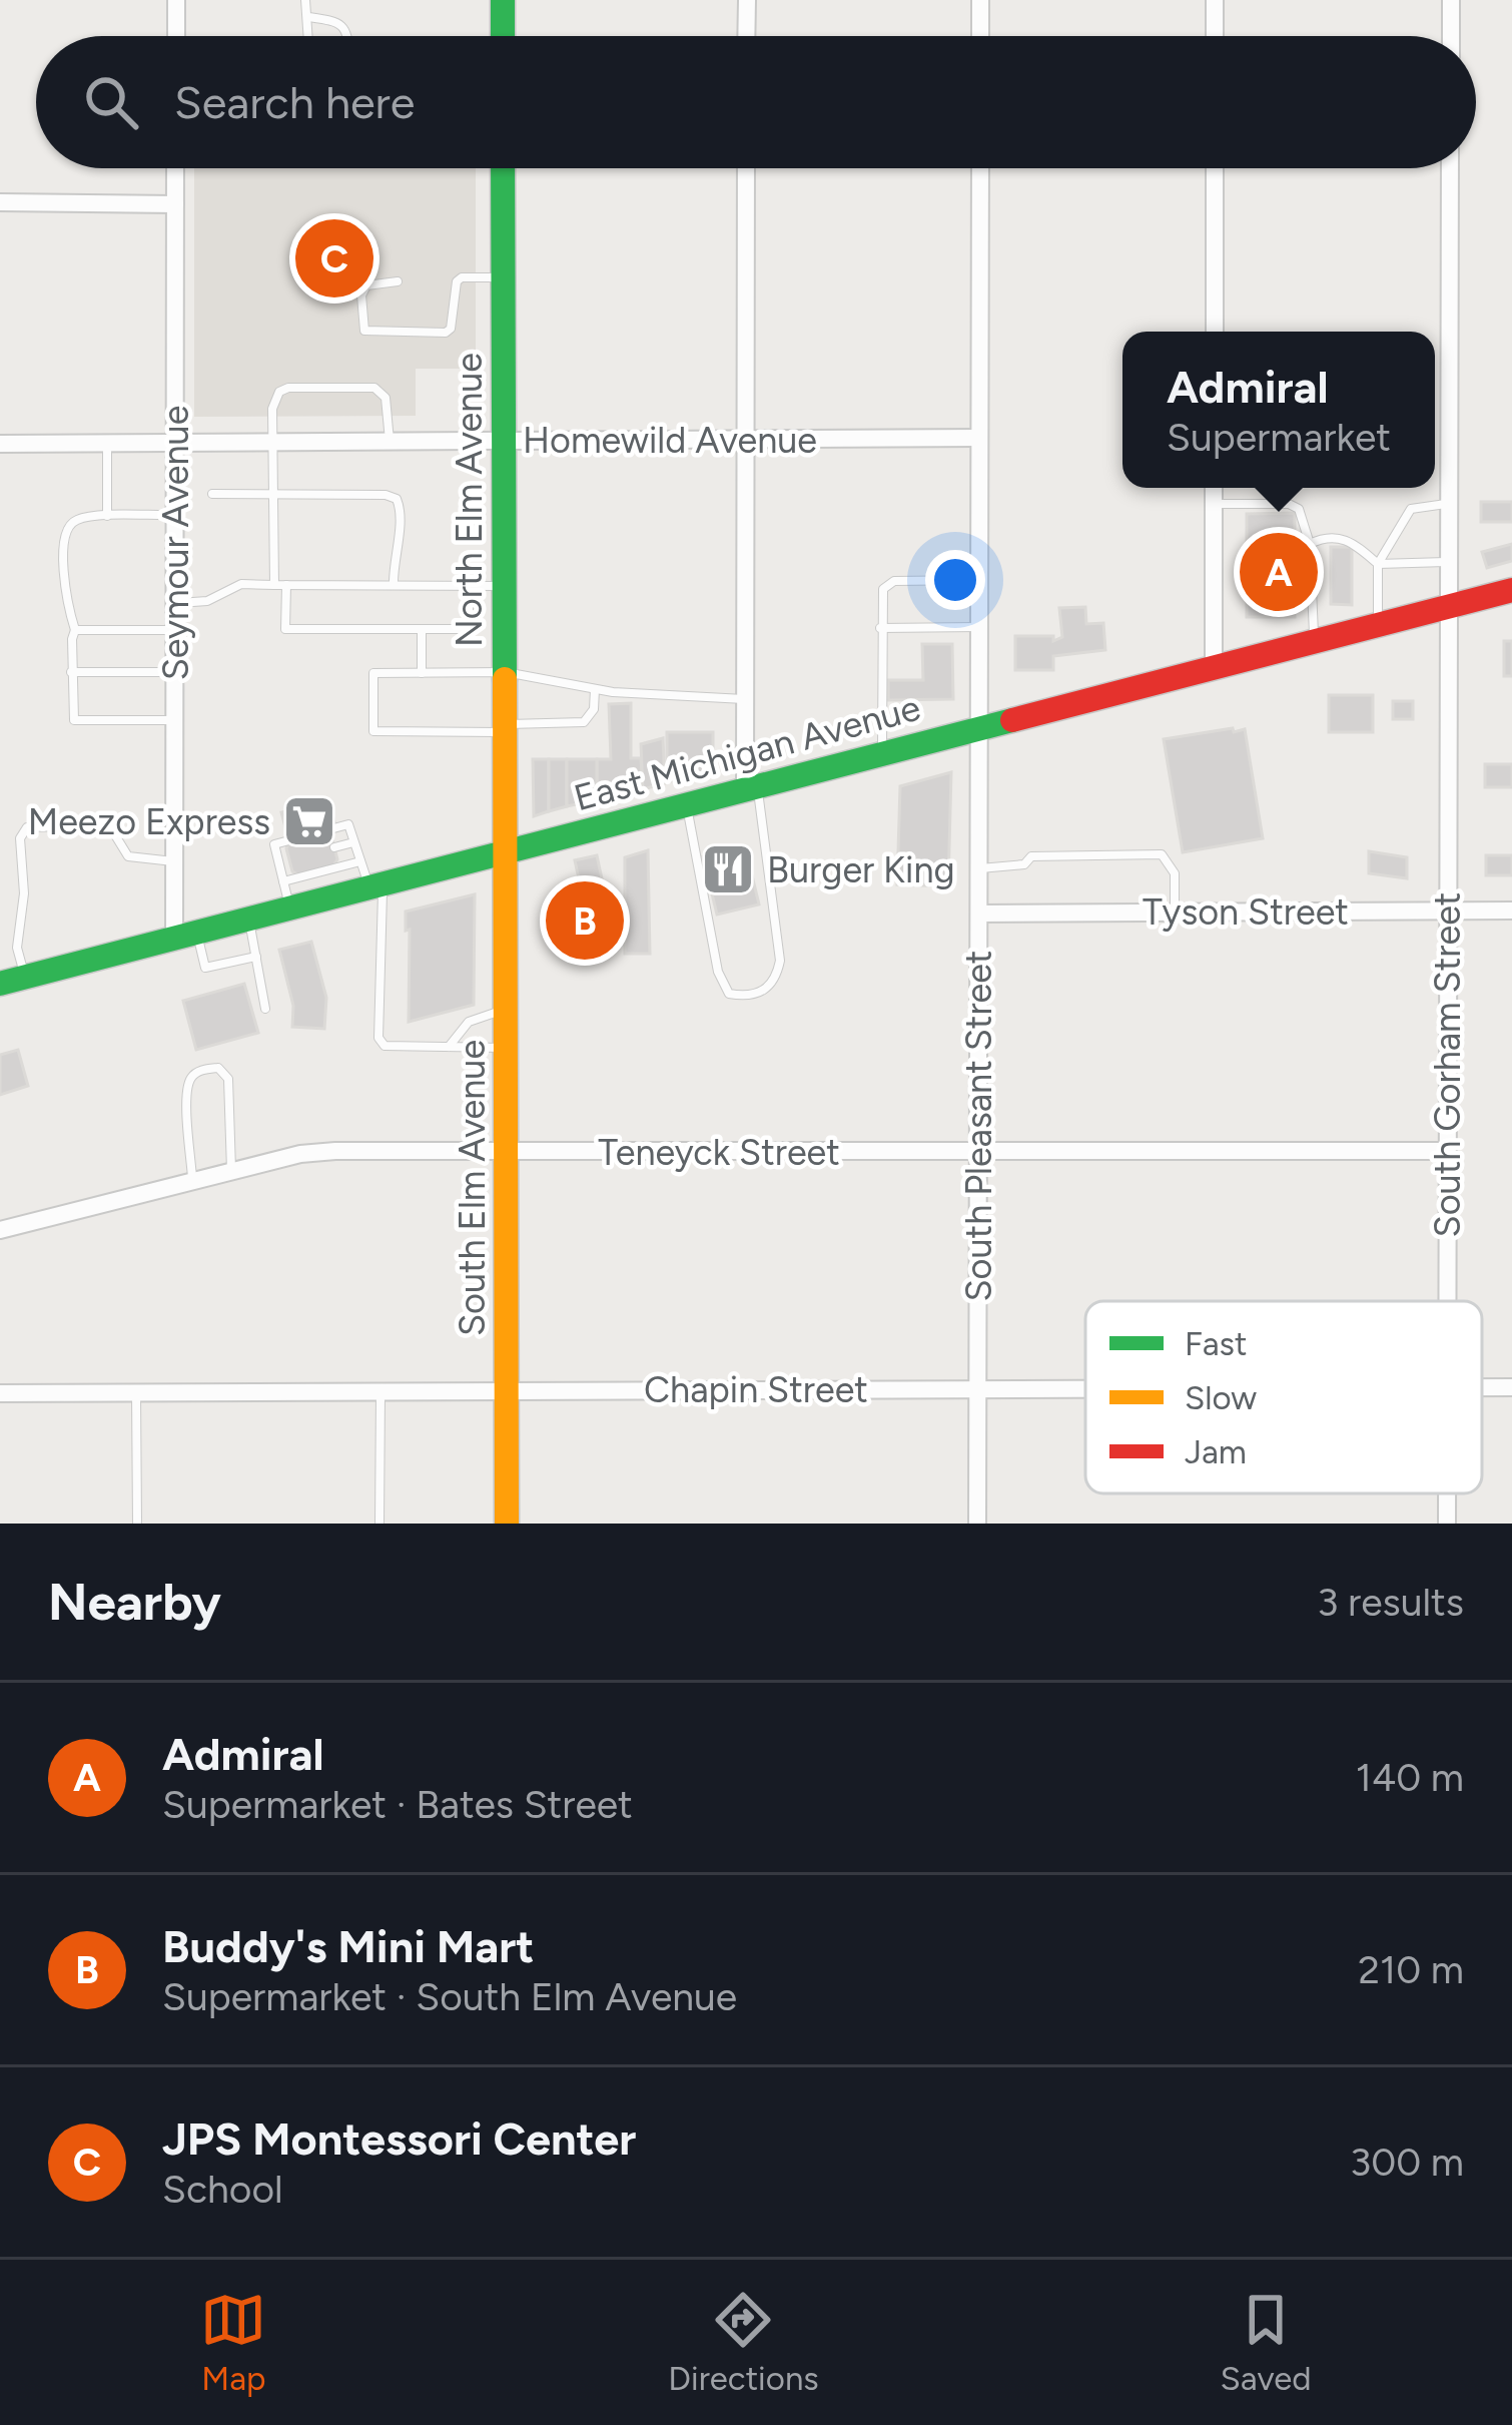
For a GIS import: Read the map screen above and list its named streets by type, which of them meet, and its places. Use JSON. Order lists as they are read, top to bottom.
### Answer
{
  "streets": {
    "main road": ["North Elm Avenue", "East Michigan Avenue", "South Elm Avenue"],
    "street": [
      "Homewild Avenue",
      "Seymour Avenue",
      "Tyson Street",
      "South Gorham Street",
      "South Pleasant Street",
      "Teneyck Street",
      "Chapin Street"
    ]
  },
  "crossings": [
    ["Homewild Avenue", "North Elm Avenue"],
    ["Homewild Avenue", "Seymour Avenue"],
    ["Homewild Avenue", "South Pleasant Street"],
    ["North Elm Avenue", "East Michigan Avenue"],
    ["North Elm Avenue", "South Elm Avenue"],
    ["Seymour Avenue", "East Michigan Avenue"],
    ["East Michigan Avenue", "South Gorham Street"],
    ["East Michigan Avenue", "South Pleasant Street"],
    ["East Michigan Avenue", "South Elm Avenue"],
    ["Tyson Street", "South Gorham Street"],
    ["Tyson Street", "South Pleasant Street"],
    ["South Gorham Street", "Teneyck Street"],
    ["South Pleasant Street", "Teneyck Street"],
    ["South Pleasant Street", "Chapin Street"],
    ["Teneyck Street", "South Elm Avenue"],
    ["South Elm Avenue", "Chapin Street"]
  ],
  "places": {
    "supermarket": ["Meezo Express"],
    "restaurant": ["Burger King"]
  },
  "legend": ["Fast", "Slow", "Jam"],
  "page": {
    "search": "Search here",
    "pins": ["C", "A", "B"],
    "popup": ["Admiral", "Supermarket"],
    "heading": ["Nearby", "3 results"],
    "list": [
      {
        "mark": "A",
        "name": "Admiral",
        "note": "Supermarket · Bates Street",
        "value": "140 m"
      },
      {
        "mark": "B",
        "name": "Buddy's Mini Mart",
        "note": "Supermarket · South Elm Avenue",
        "value": "210 m"
      },
      {
        "mark": "C",
        "name": "JPS Montessori Center",
        "note": "School",
        "value": "300 m"
      }
    ],
    "nav": ["Map", "Directions", "Saved"]
  }
}
